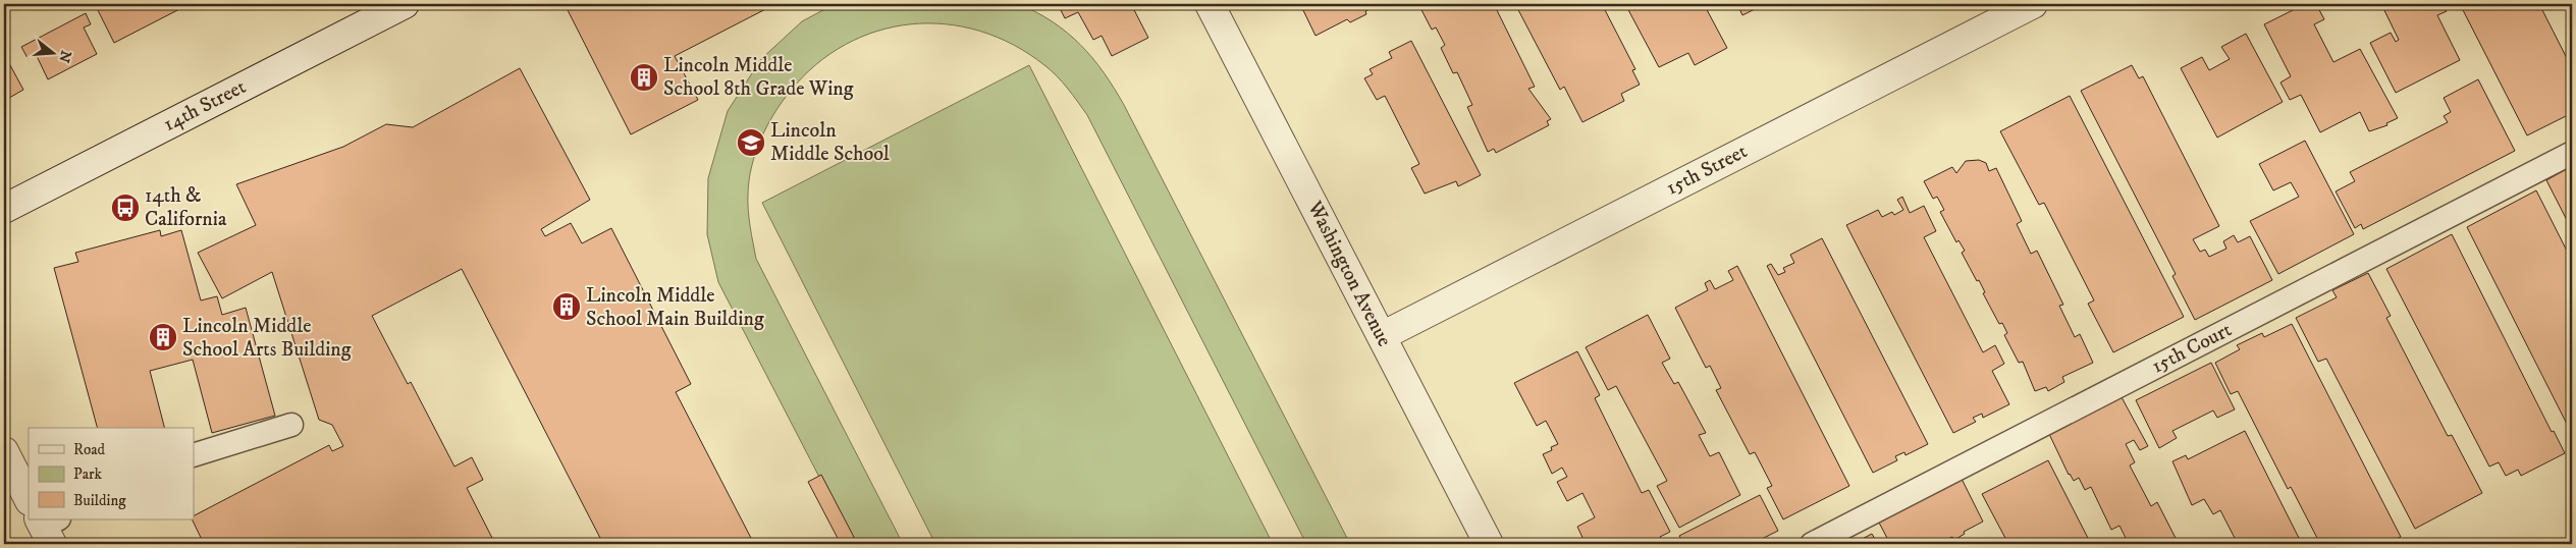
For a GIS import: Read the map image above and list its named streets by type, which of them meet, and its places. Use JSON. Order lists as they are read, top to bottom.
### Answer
{
  "streets": {
    "street": ["14th Street", "15th Street", "Washington Avenue"],
    "lane": ["15th Court"]
  },
  "crossings": [
    ["15th Street", "Washington Avenue"]
  ],
  "places": {
    "building": ["Lincoln Middle School 8th Grade Wing", "Lincoln Middle School Main Building", "Lincoln Middle School Arts Building"],
    "school or university": ["Lincoln Middle School"],
    "bus stop": ["14th & California"]
  },
  "legend": ["Road", "Park", "Building"],
  "north": "right"
}
